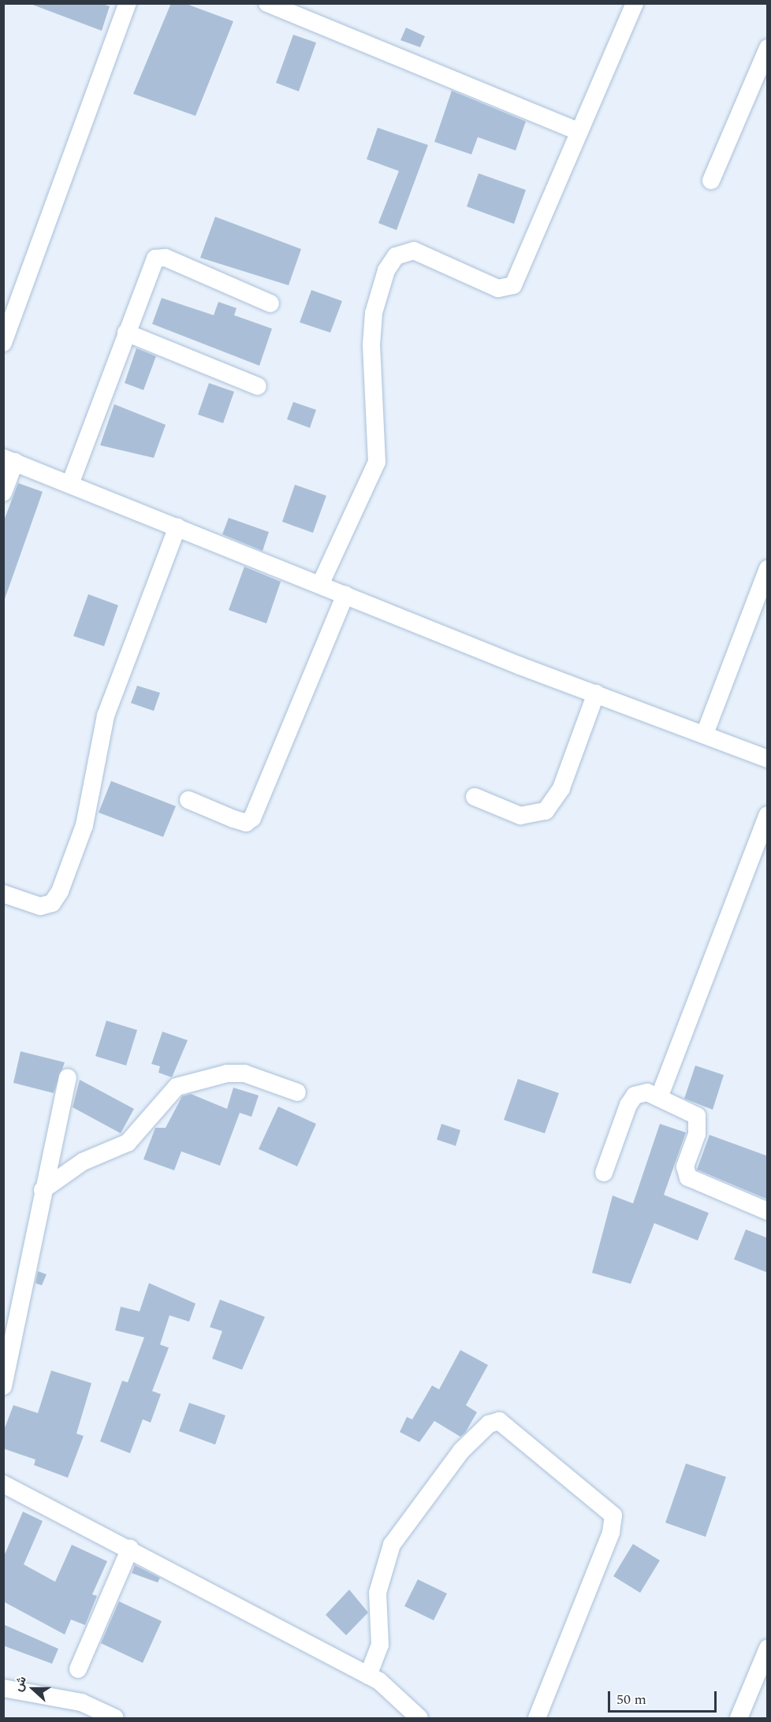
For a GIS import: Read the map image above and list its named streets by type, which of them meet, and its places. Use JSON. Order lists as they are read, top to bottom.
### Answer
{
  "scale_bar": "50 m",
  "north": "left"
}
